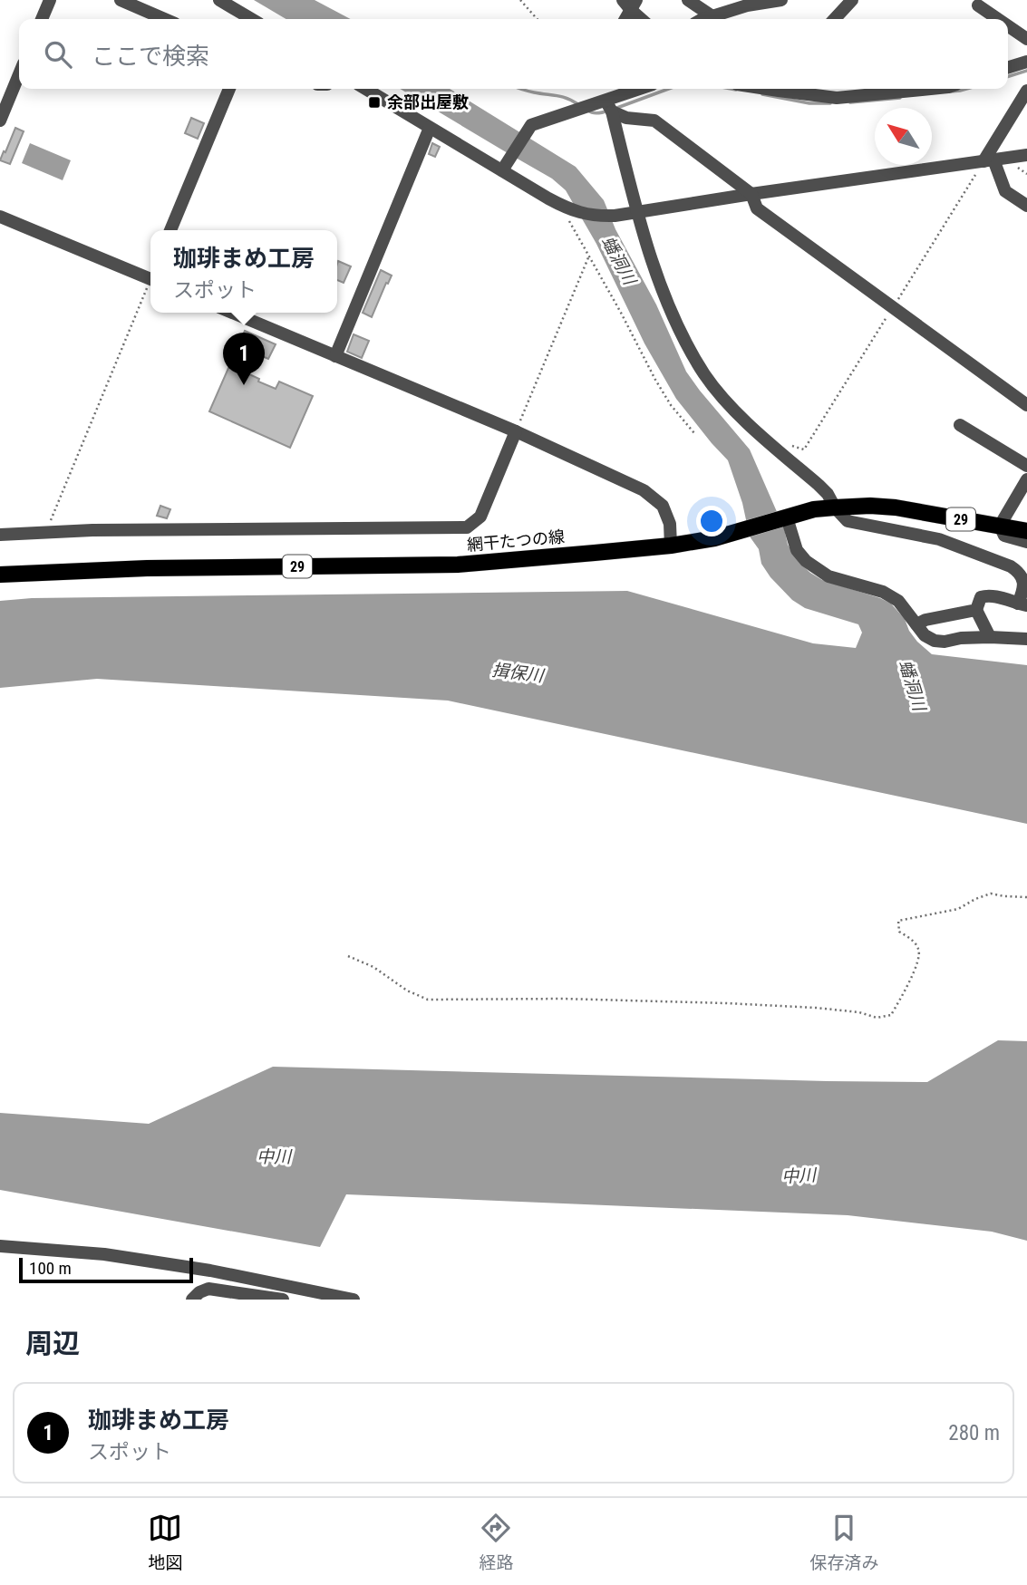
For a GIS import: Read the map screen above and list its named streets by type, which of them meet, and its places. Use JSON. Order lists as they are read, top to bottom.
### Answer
{
  "streets": {
    "main road": ["29", "網干たつの線"]
  },
  "water": ["蟠洞川", "揖保川", "中川"],
  "places": {
    "transit": ["余部出屋敷"]
  },
  "scale_bar": "100 m",
  "north": "top left",
  "page": {
    "search": "ここで検索",
    "popup": ["珈琲まめ工房", "スポット"],
    "pins": "1",
    "scale": "100 m",
    "heading": "周辺",
    "list": [
      {
        "mark": "1",
        "name": "珈琲まめ工房",
        "note": "スポット",
        "value": "280 m"
      }
    ],
    "nav": ["地図", "経路", "保存済み"]
  }
}
